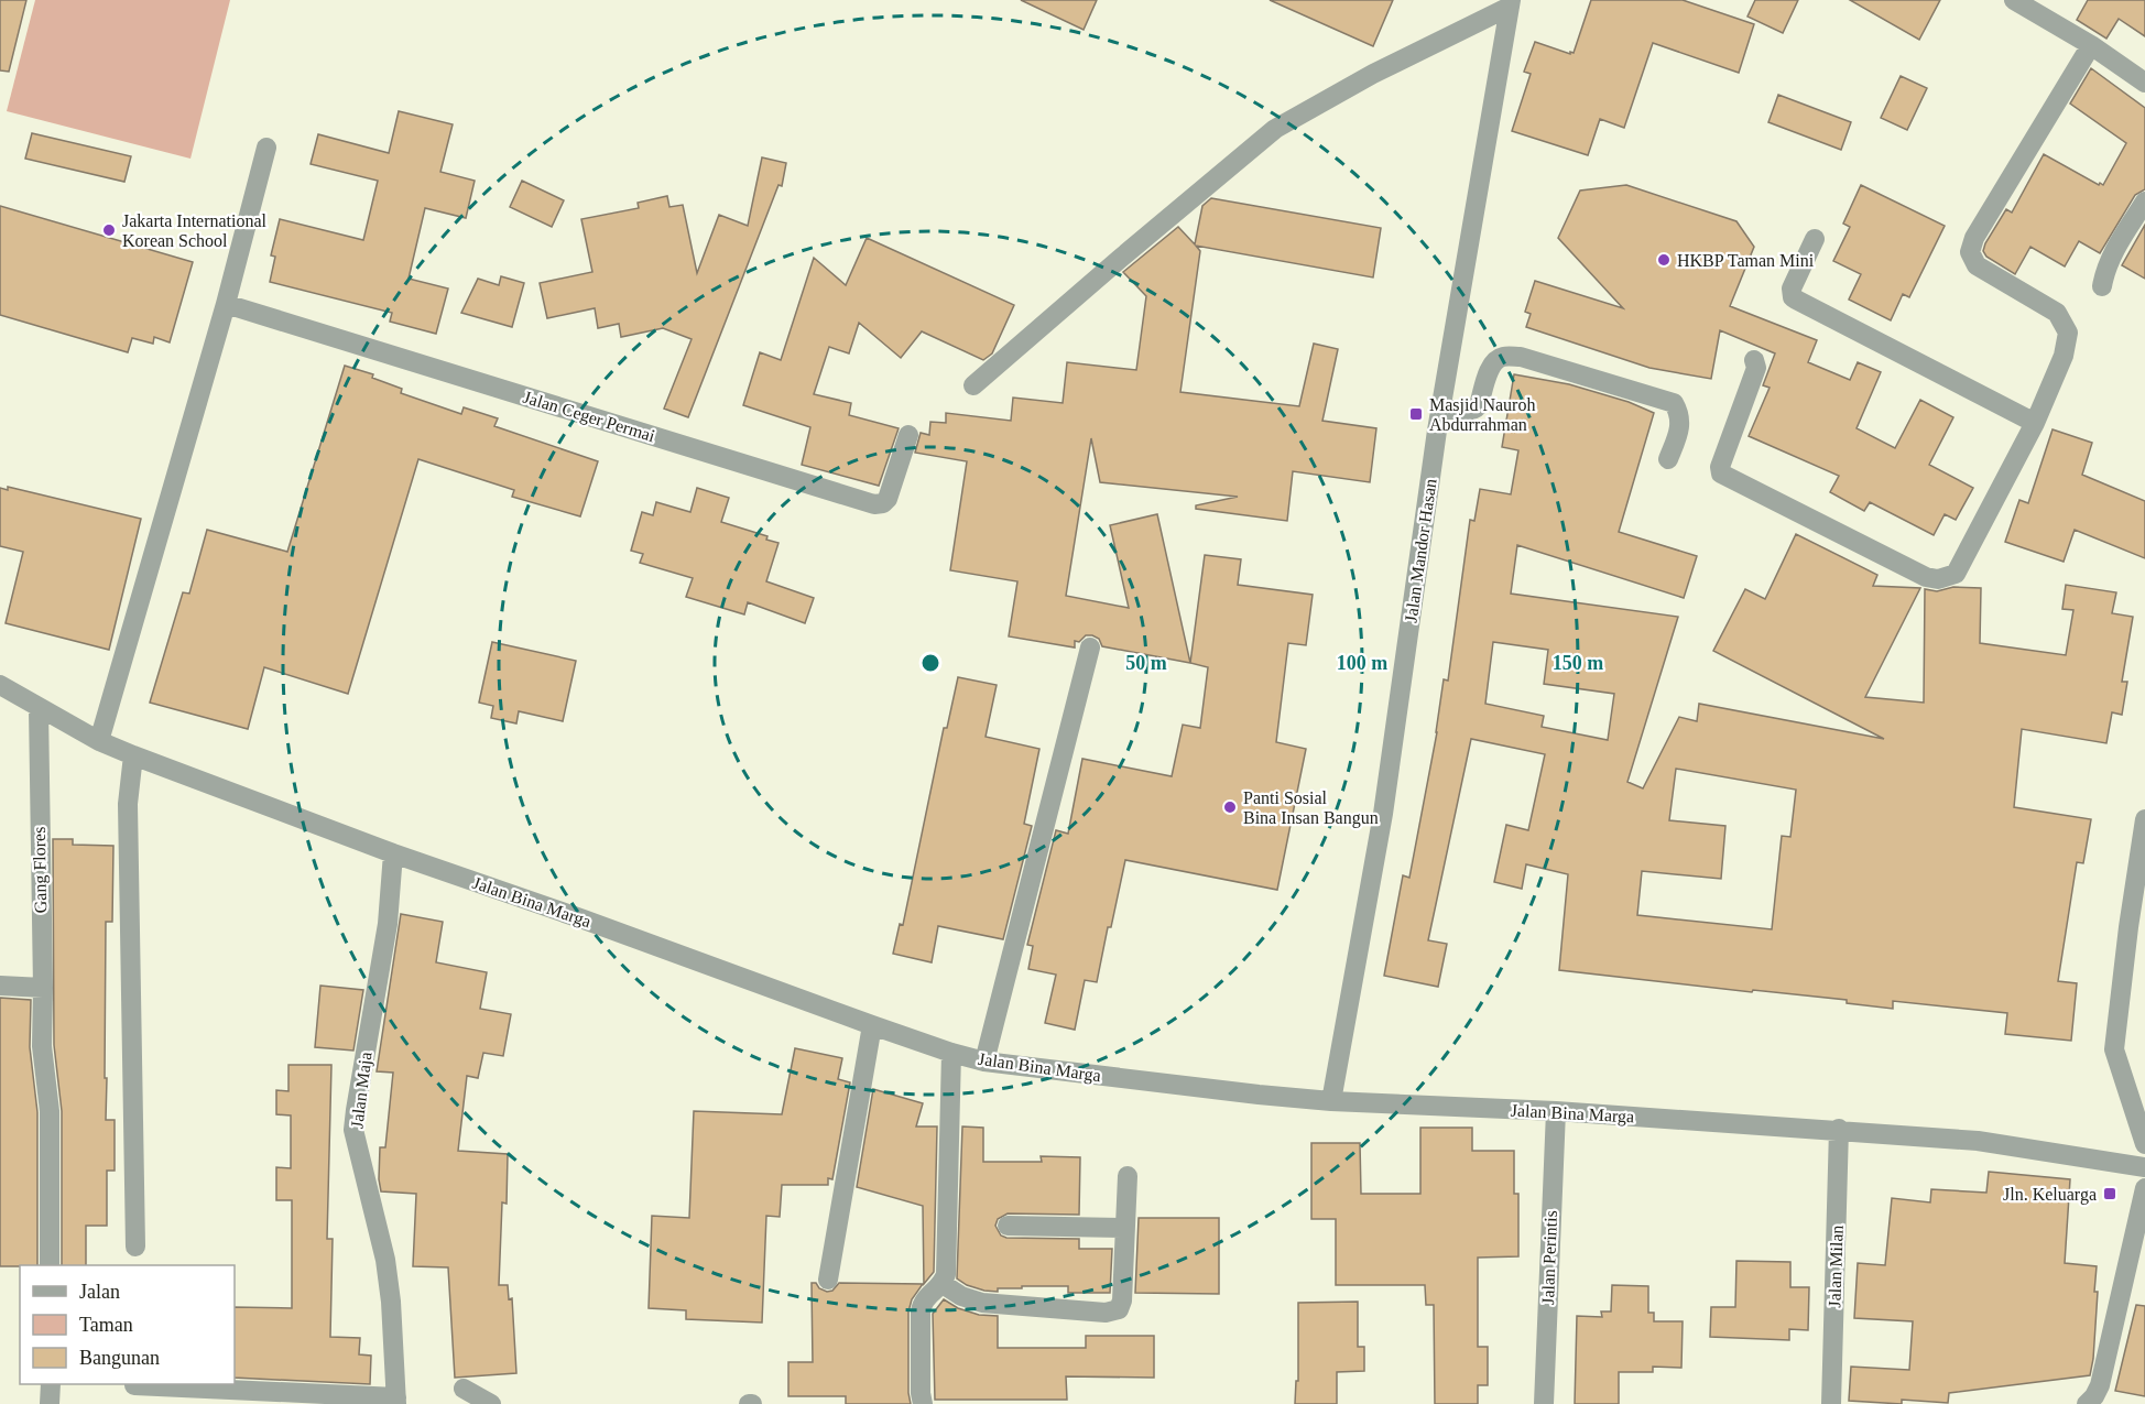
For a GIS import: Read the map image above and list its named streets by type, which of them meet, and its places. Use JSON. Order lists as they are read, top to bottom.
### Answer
{
  "streets": {
    "street": [
      "Jalan Ceger Permai",
      "Jalan Mandor Hasan",
      "Gang Flores",
      "Jalan Bina Marga",
      "Jalan Maja",
      "Jalan Perintis",
      "Jalan Milan"
    ]
  },
  "crossings": [
    ["Jalan Mandor Hasan", "Jalan Bina Marga"],
    ["Gang Flores", "Jalan Bina Marga"],
    ["Jalan Bina Marga", "Jalan Maja"],
    ["Jalan Bina Marga", "Jalan Perintis"],
    ["Jalan Bina Marga", "Jalan Milan"]
  ],
  "places": {
    "other": ["Jakarta International Korean School", "HKBP Taman Mini", "Panti Sosial Bina Insan Bangun"],
    "transit": ["Masjid Nauroh Abdurrahman", "Jln. Keluarga"]
  },
  "legend": ["Jalan", "Taman", "Bangunan"],
  "rings": ["50 m", "100 m", "150 m"]
}
